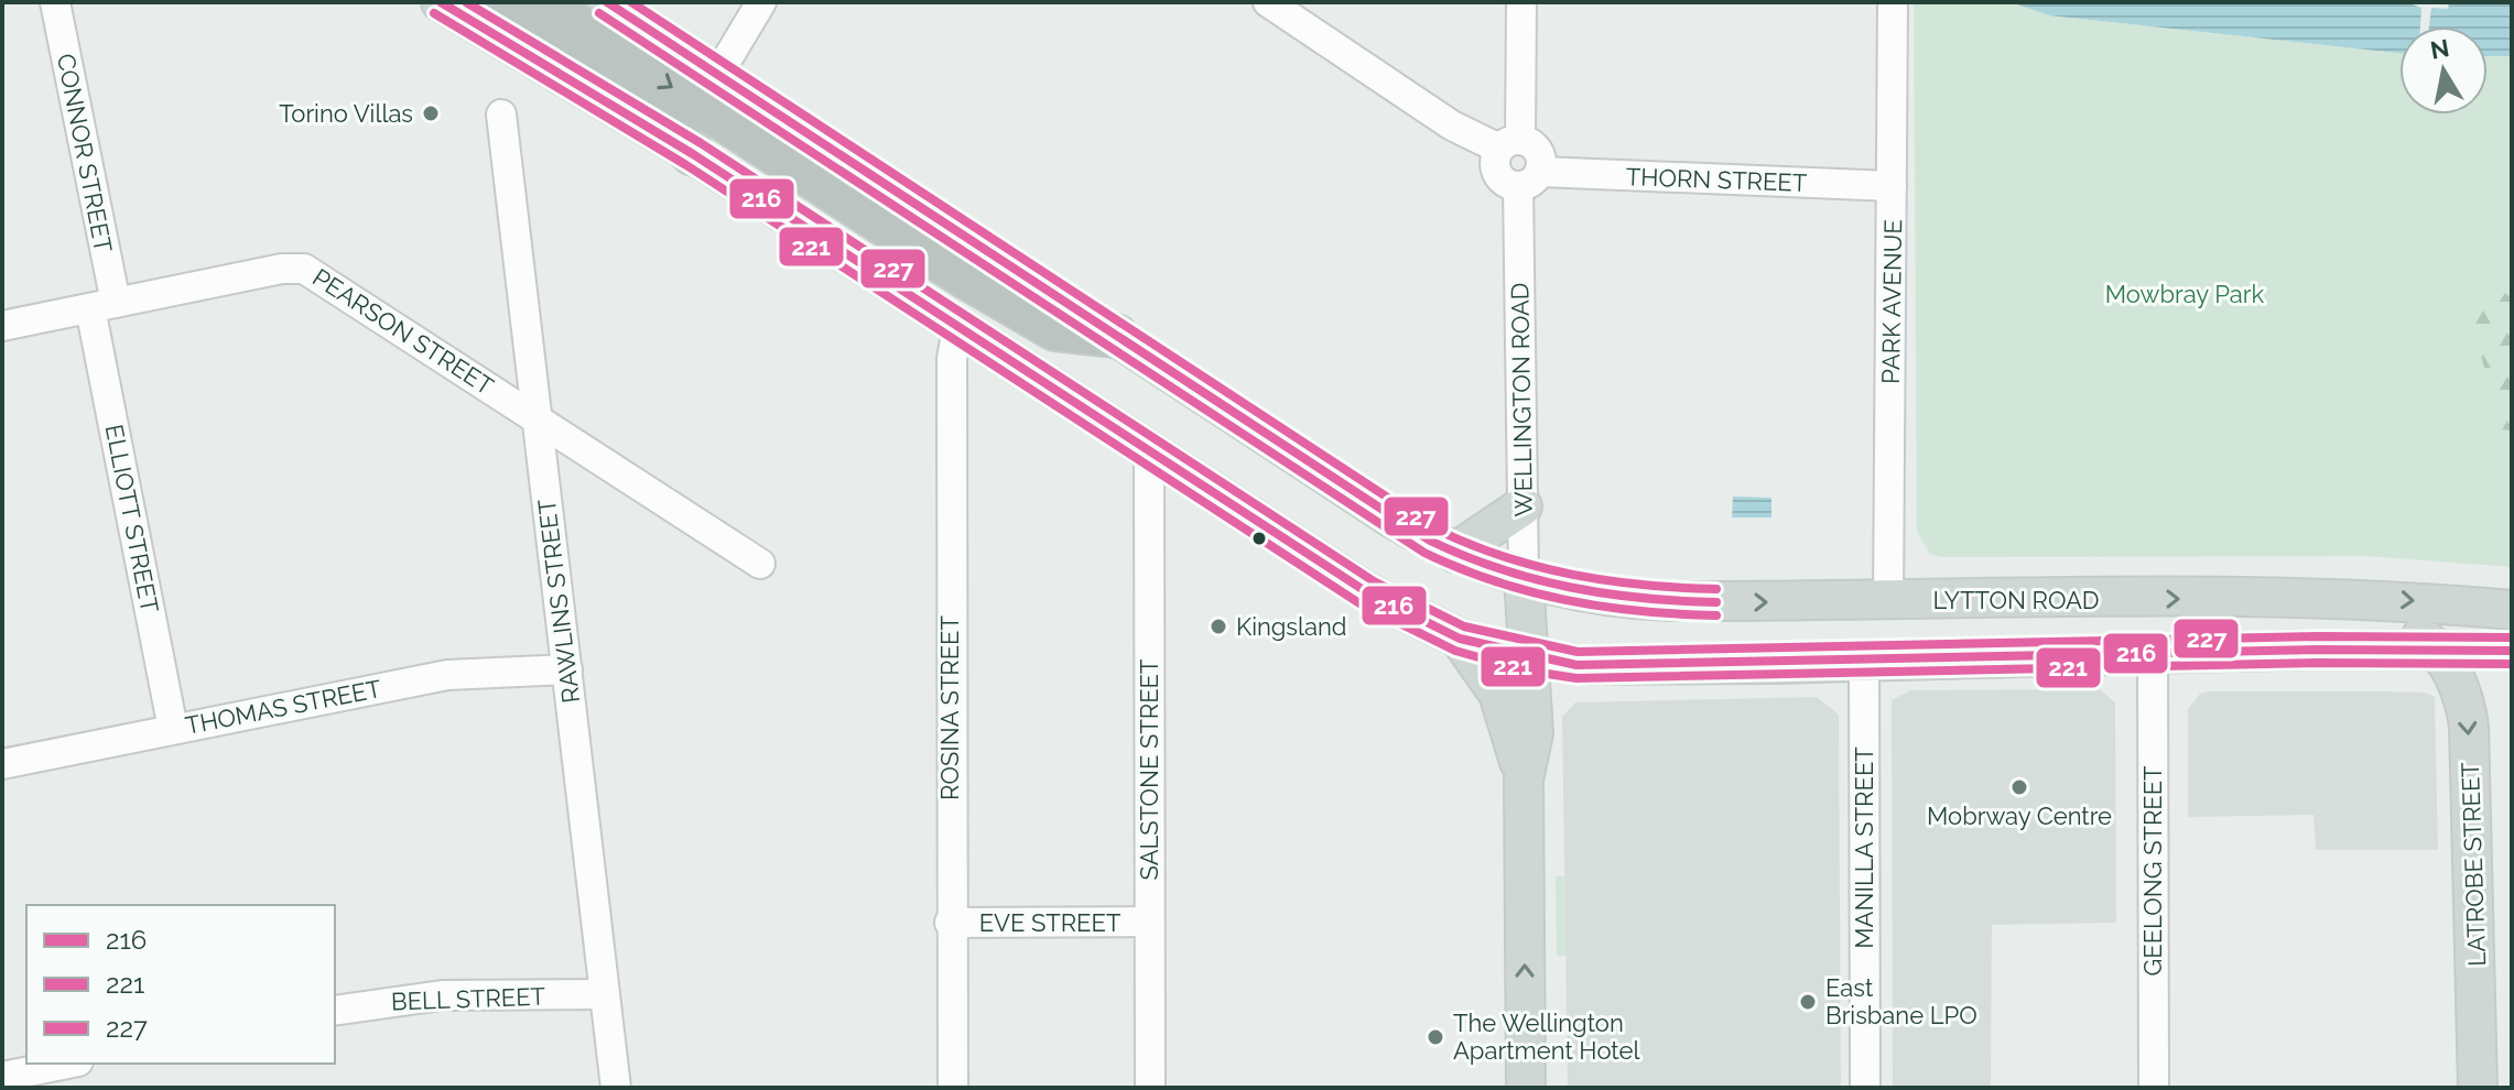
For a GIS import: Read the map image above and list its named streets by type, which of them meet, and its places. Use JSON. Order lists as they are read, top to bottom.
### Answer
{
  "streets": {
    "main road": ["WELLINGTON ROAD", "LYTTON ROAD", "LATROBE STREET"],
    "street": [
      "CONNOR STREET",
      "THORN STREET",
      "PARK AVENUE",
      "PEARSON STREET",
      "ELLIOTT STREET",
      "RAWLINS STREET",
      "THOMAS STREET",
      "ROSINA STREET",
      "SALSTONE STREET",
      "MANILLA STREET",
      "GEELONG STREET",
      "EVE STREET",
      "BELL STREET"
    ]
  },
  "crossings": [
    ["CONNOR STREET", "PEARSON STREET"],
    ["CONNOR STREET", "ELLIOTT STREET"],
    ["THORN STREET", "PARK AVENUE"],
    ["THORN STREET", "WELLINGTON ROAD"],
    ["PARK AVENUE", "LYTTON ROAD"],
    ["PEARSON STREET", "ELLIOTT STREET"],
    ["PEARSON STREET", "RAWLINS STREET"],
    ["WELLINGTON ROAD", "LYTTON ROAD"],
    ["ELLIOTT STREET", "THOMAS STREET"],
    ["RAWLINS STREET", "THOMAS STREET"],
    ["RAWLINS STREET", "BELL STREET"],
    ["ROSINA STREET", "EVE STREET"],
    ["SALSTONE STREET", "EVE STREET"]
  ],
  "one_way": ["LATROBE STREET"],
  "parks": ["Mowbray Park"],
  "places": [
    "Torino Villas",
    "Kingsland",
    "Mobrway Centre",
    "East Brisbane LPO",
    "The Wellington Apartment Hotel"
  ],
  "lines": ["transit line 216", "transit line 227", "transit line 221"],
  "legend": ["216", "221", "227"],
  "north": "top"
}
